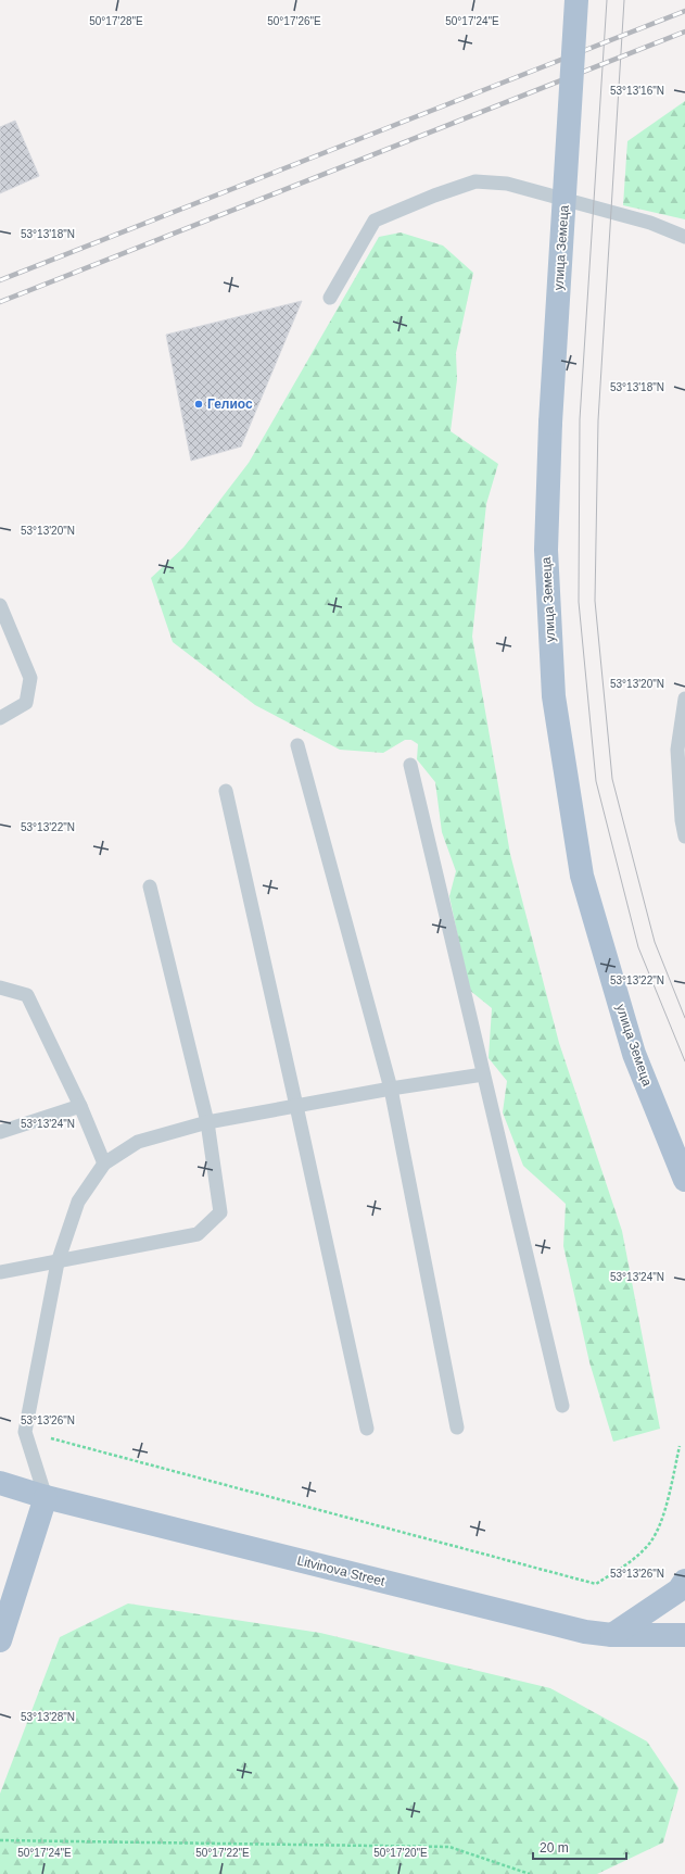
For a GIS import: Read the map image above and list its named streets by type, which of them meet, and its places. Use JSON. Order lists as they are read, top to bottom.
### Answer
{
  "streets": {
    "main road": ["улица Земеца", "Litvinova Street"]
  },
  "places": ["Гелиос"],
  "scale_bar": "20 m",
  "coordinates": [
    "50°17'28\"E",
    "50°17'26\"E",
    "50°17'24\"E",
    "53°13'16\"N",
    "53°13'18\"N",
    "53°13'20\"N",
    "53°13'22\"N",
    "53°13'24\"N",
    "53°13'26\"N",
    "53°13'28\"N",
    "50°17'22\"E",
    "50°17'20\"E"
  ]
}
